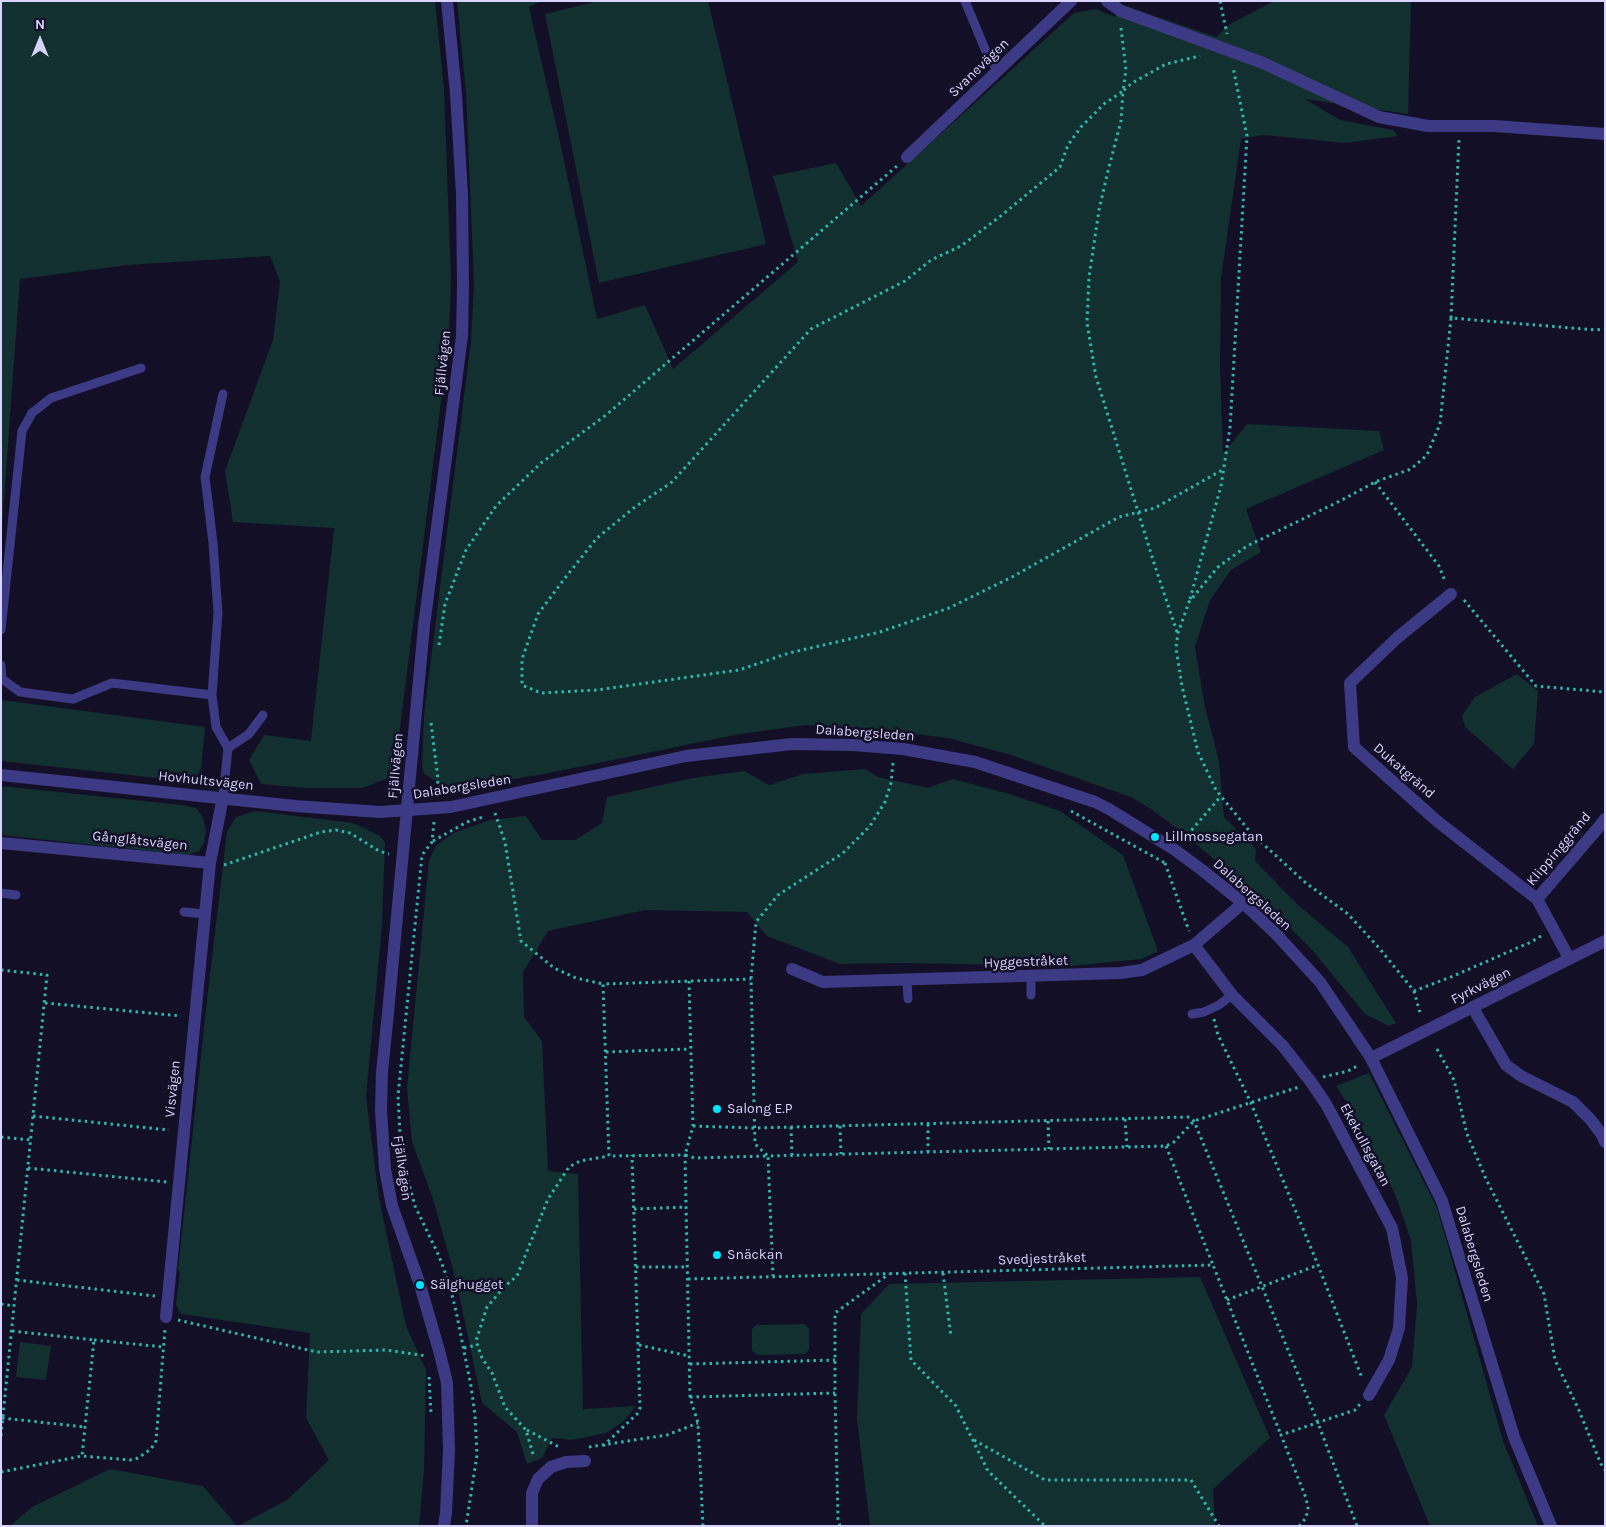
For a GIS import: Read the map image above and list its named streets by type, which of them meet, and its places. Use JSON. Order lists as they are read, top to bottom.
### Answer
{
  "streets": {
    "street": [
      "Svanevägen",
      "Fjällvägen",
      "Dalabergsleden",
      "Dukatgränd",
      "Hovhultsvägen",
      "Gånglåtsvägen",
      "Klippinggränd",
      "Hyggestråket",
      "Fyrkvägen",
      "Visvägen",
      "Ekekullsgatan"
    ],
    "path": ["Svedjestråket"]
  },
  "crossings": [
    ["Fjällvägen", "Dalabergsleden"],
    ["Fjällvägen", "Hovhultsvägen"],
    ["Dalabergsleden", "Hovhultsvägen"],
    ["Dalabergsleden", "Hyggestråket"],
    ["Dalabergsleden", "Fyrkvägen"],
    ["Dukatgränd", "Klippinggränd"],
    ["Dukatgränd", "Fyrkvägen"],
    ["Gånglåtsvägen", "Visvägen"],
    ["Hyggestråket", "Ekekullsgatan"]
  ],
  "places": [
    "Lillmossegatan",
    "Salong E.P",
    "Snäckan",
    "Sälghugget"
  ],
  "north": "top"
}
